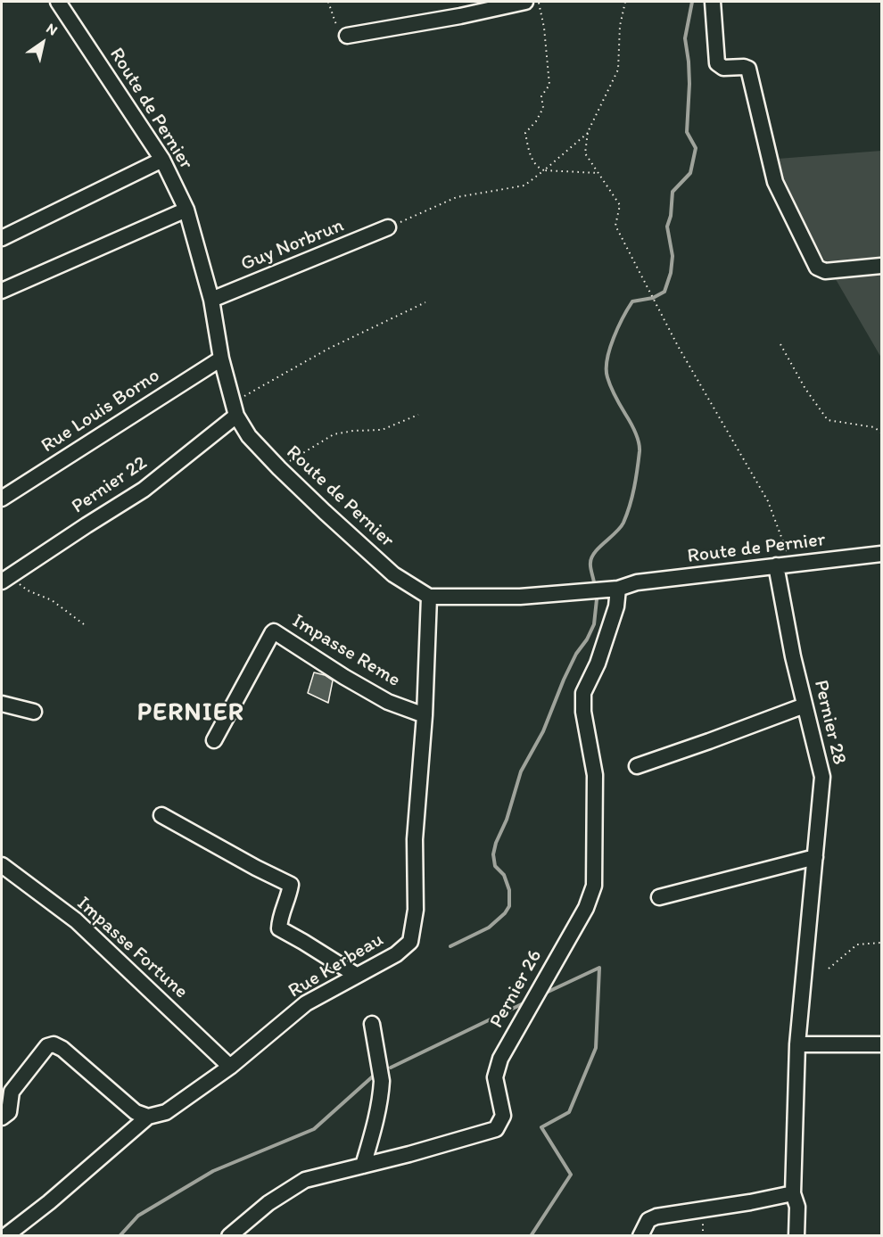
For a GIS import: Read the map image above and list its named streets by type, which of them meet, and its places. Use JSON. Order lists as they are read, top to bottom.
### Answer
{
  "streets": {
    "street": [
      "Route de Pernier",
      "Guy Norbrun",
      "Rue Louis Borno",
      "Pernier 22",
      "Impasse Reme",
      "Pernier 28",
      "Impasse Fortune",
      "Rue Kerbeau",
      "Pernier 26"
    ]
  },
  "crossings": [
    ["Route de Pernier", "Guy Norbrun"],
    ["Route de Pernier", "Rue Louis Borno"],
    ["Route de Pernier", "Pernier 22"],
    ["Route de Pernier", "Pernier 28"],
    ["Route de Pernier", "Rue Kerbeau"],
    ["Route de Pernier", "Pernier 26"],
    ["Impasse Reme", "Rue Kerbeau"],
    ["Impasse Fortune", "Rue Kerbeau"]
  ],
  "districts": ["PERNIER"],
  "north": "top right"
}
